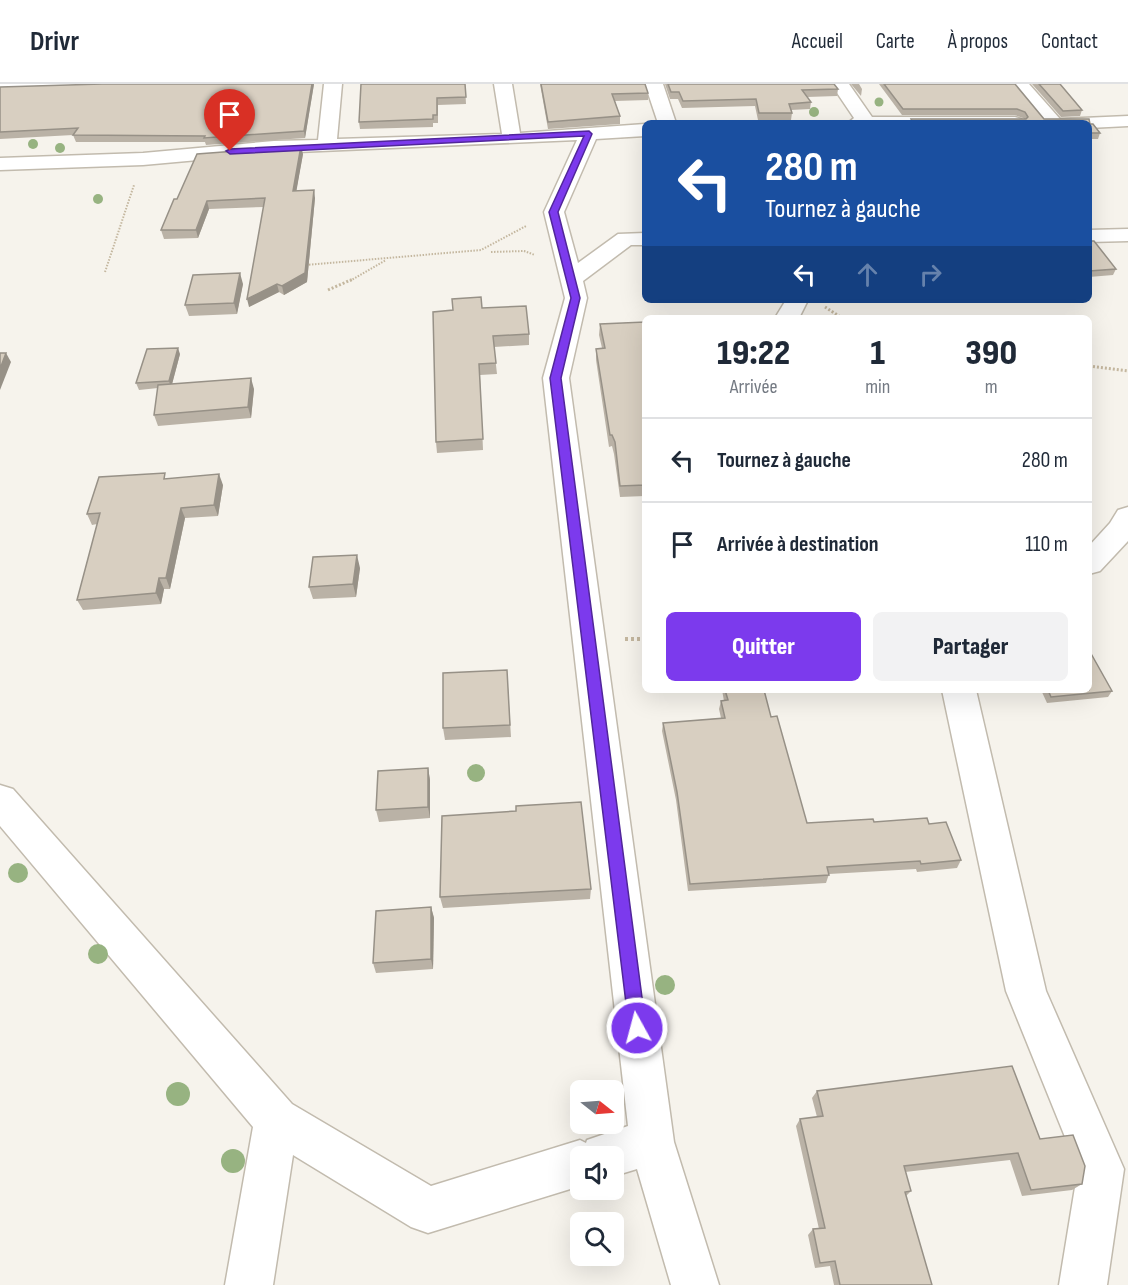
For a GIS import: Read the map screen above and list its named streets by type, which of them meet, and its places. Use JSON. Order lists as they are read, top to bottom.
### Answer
{
  "north": "right",
  "page": {
    "header": "Drivr",
    "nav": [
      "Accueil",
      "Carte",
      "À propos",
      "Contact"
    ],
    "turn": ["280 m", "Tournez à gauche"],
    "eta": [
      "19:22",
      "Arrivée",
      "1",
      "min",
      "390",
      "m"
    ],
    "list": [
      {
        "name": "Tournez à gauche",
        "value": "280 m"
      },
      {
        "name": "Arrivée à destination",
        "value": "110 m"
      }
    ],
    "buttons": ["Quitter", "Partager"]
  }
}
